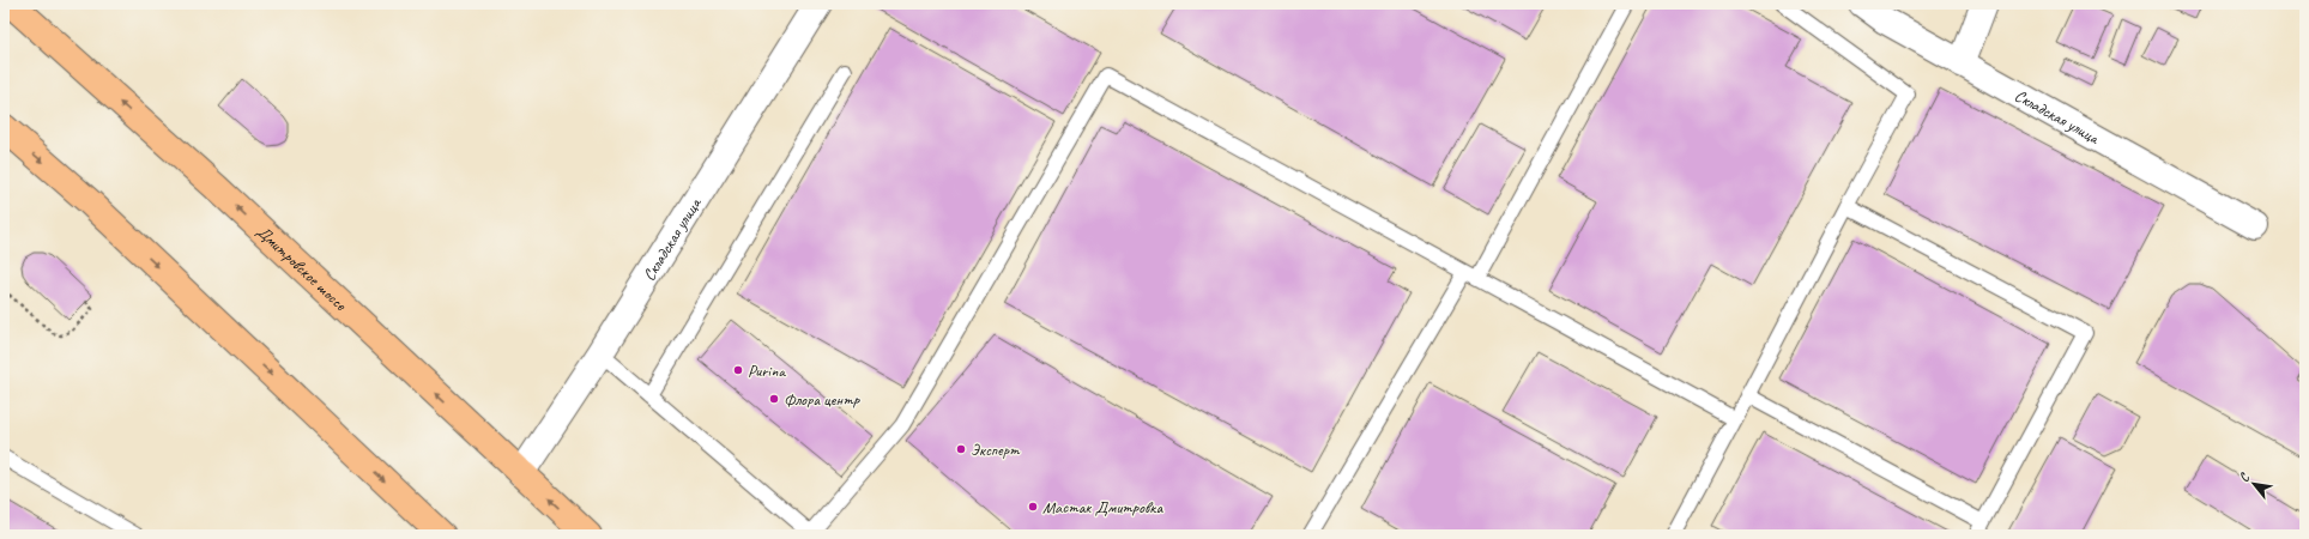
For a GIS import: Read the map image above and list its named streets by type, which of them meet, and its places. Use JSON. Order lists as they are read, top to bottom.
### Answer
{
  "streets": {
    "highway": ["Дмитровское шоссе"],
    "street": ["Складская улица"]
  },
  "crossings": [
    ["Складская улица", "Дмитровское шоссе"]
  ],
  "places": [
    "Purina",
    "Флора центр",
    "Эксперт",
    "Мастак Дмитровка"
  ],
  "north": "top left"
}
